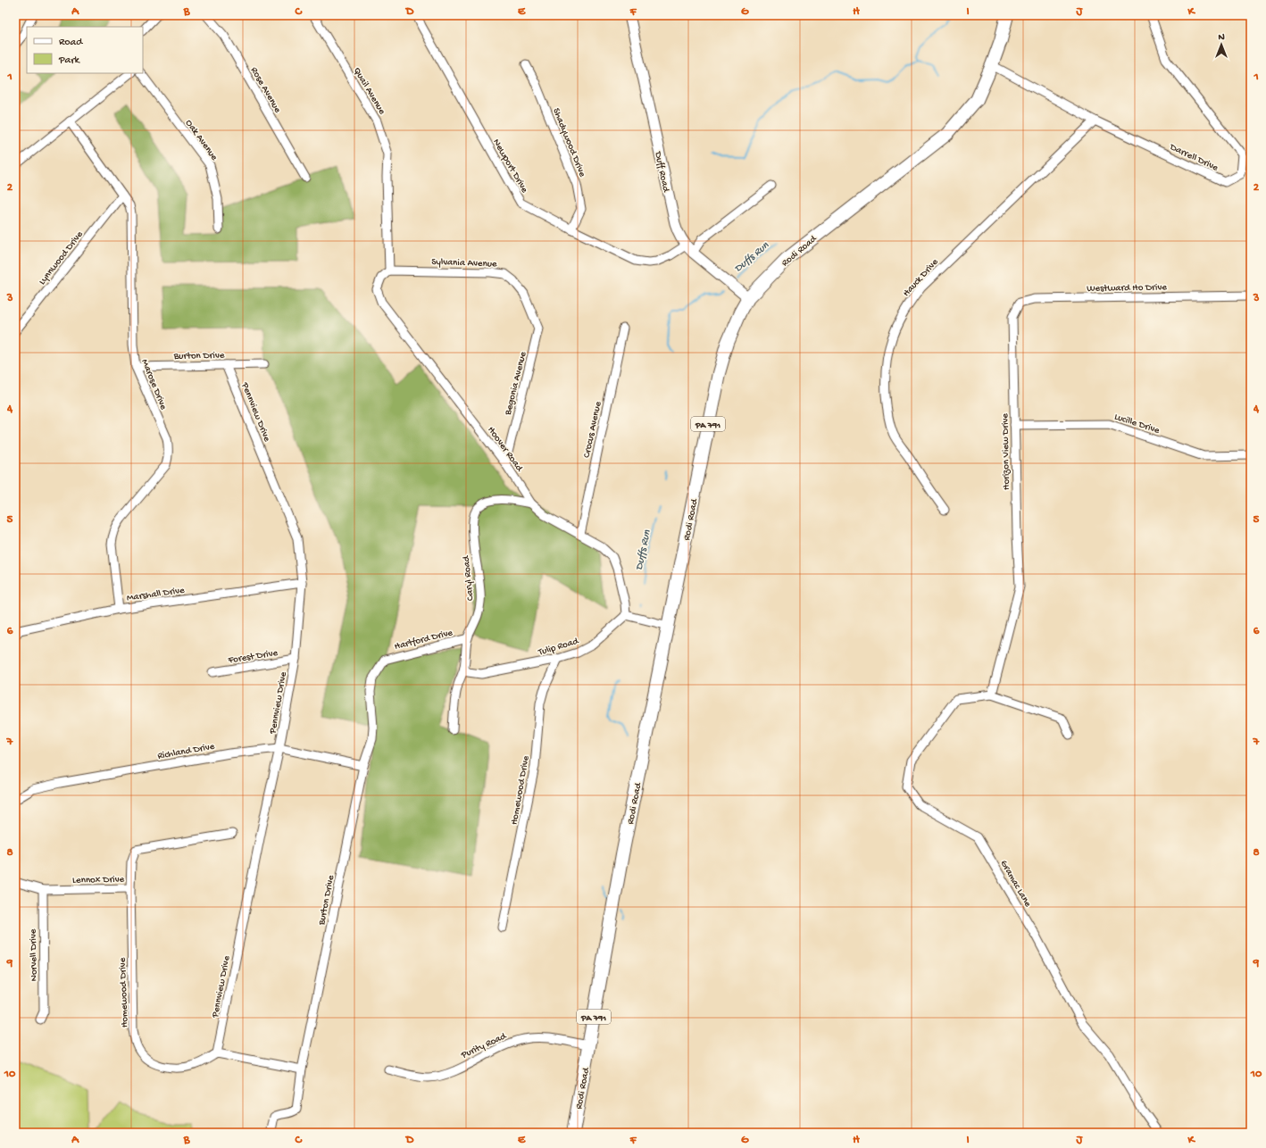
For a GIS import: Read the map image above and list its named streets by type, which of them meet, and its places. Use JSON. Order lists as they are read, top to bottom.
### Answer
{
  "streets": {
    "main road": ["Rodi Road", "PA 791"],
    "street": [
      "Rose Avenue",
      "Quail Avenue",
      "Oak Avenue",
      "Shadywood Drive",
      "Darrell Drive",
      "Newport Drive",
      "Duff Road",
      "Lynnwood Drive",
      "Sylvania Avenue",
      "Hauck Drive",
      "Westward Ho Drive",
      "Burton Drive",
      "Begonia Avenue",
      "Marose Drive",
      "Pennview Drive",
      "Lucille Drive",
      "Crocus Avenue",
      "Hoover Road",
      "Horizon View Drive",
      "Caryl Road",
      "Marshall Drive",
      "Hartford Drive",
      "Tulip Road",
      "Forest Drive",
      "Richland Drive",
      "Homewood Drive",
      "Lennox Drive",
      "Gramac Lane",
      "Norvell Drive",
      "Purity Road"
    ]
  },
  "crossings": [
    ["Quail Avenue", "Sylvania Avenue"],
    ["Quail Avenue", "Hoover Road"],
    ["Shadywood Drive", "Newport Drive"],
    ["Darrell Drive", "Rodi Road"],
    ["Darrell Drive", "Hauck Drive"],
    ["Newport Drive", "Duff Road"],
    ["Duff Road", "Rodi Road"],
    ["Rodi Road", "Purity Road"],
    ["Lynnwood Drive", "Marose Drive"],
    ["Sylvania Avenue", "Begonia Avenue"],
    ["Sylvania Avenue", "Hoover Road"],
    ["Westward Ho Drive", "Horizon View Drive"],
    ["Burton Drive", "Marose Drive"],
    ["Burton Drive", "Pennview Drive"],
    ["Burton Drive", "Hartford Drive"],
    ["Burton Drive", "Richland Drive"],
    ["Begonia Avenue", "Hoover Road"],
    ["Marose Drive", "Marshall Drive"],
    ["Pennview Drive", "Marshall Drive"],
    ["Pennview Drive", "Forest Drive"],
    ["Pennview Drive", "Richland Drive"],
    ["Pennview Drive", "Homewood Drive"],
    ["Lucille Drive", "Horizon View Drive"],
    ["Crocus Avenue", "Hoover Road"],
    ["Hoover Road", "Caryl Road"],
    ["Hoover Road", "Tulip Road"],
    ["Horizon View Drive", "Gramac Lane"],
    ["Caryl Road", "Hartford Drive"],
    ["Caryl Road", "Tulip Road"],
    ["Tulip Road", "Homewood Drive"],
    ["Homewood Drive", "Lennox Drive"],
    ["Lennox Drive", "Norvell Drive"]
  ],
  "water": ["Duffs Run"],
  "legend": ["Road", "Park"],
  "north": "top",
  "grid": {
    "columns": [
      "A",
      "B",
      "C",
      "D",
      "E",
      "F",
      "G",
      "H",
      "I",
      "J",
      "K"
    ],
    "rows": [
      "1",
      "2",
      "3",
      "4",
      "5",
      "6",
      "7",
      "8",
      "9",
      "10"
    ]
  }
}
